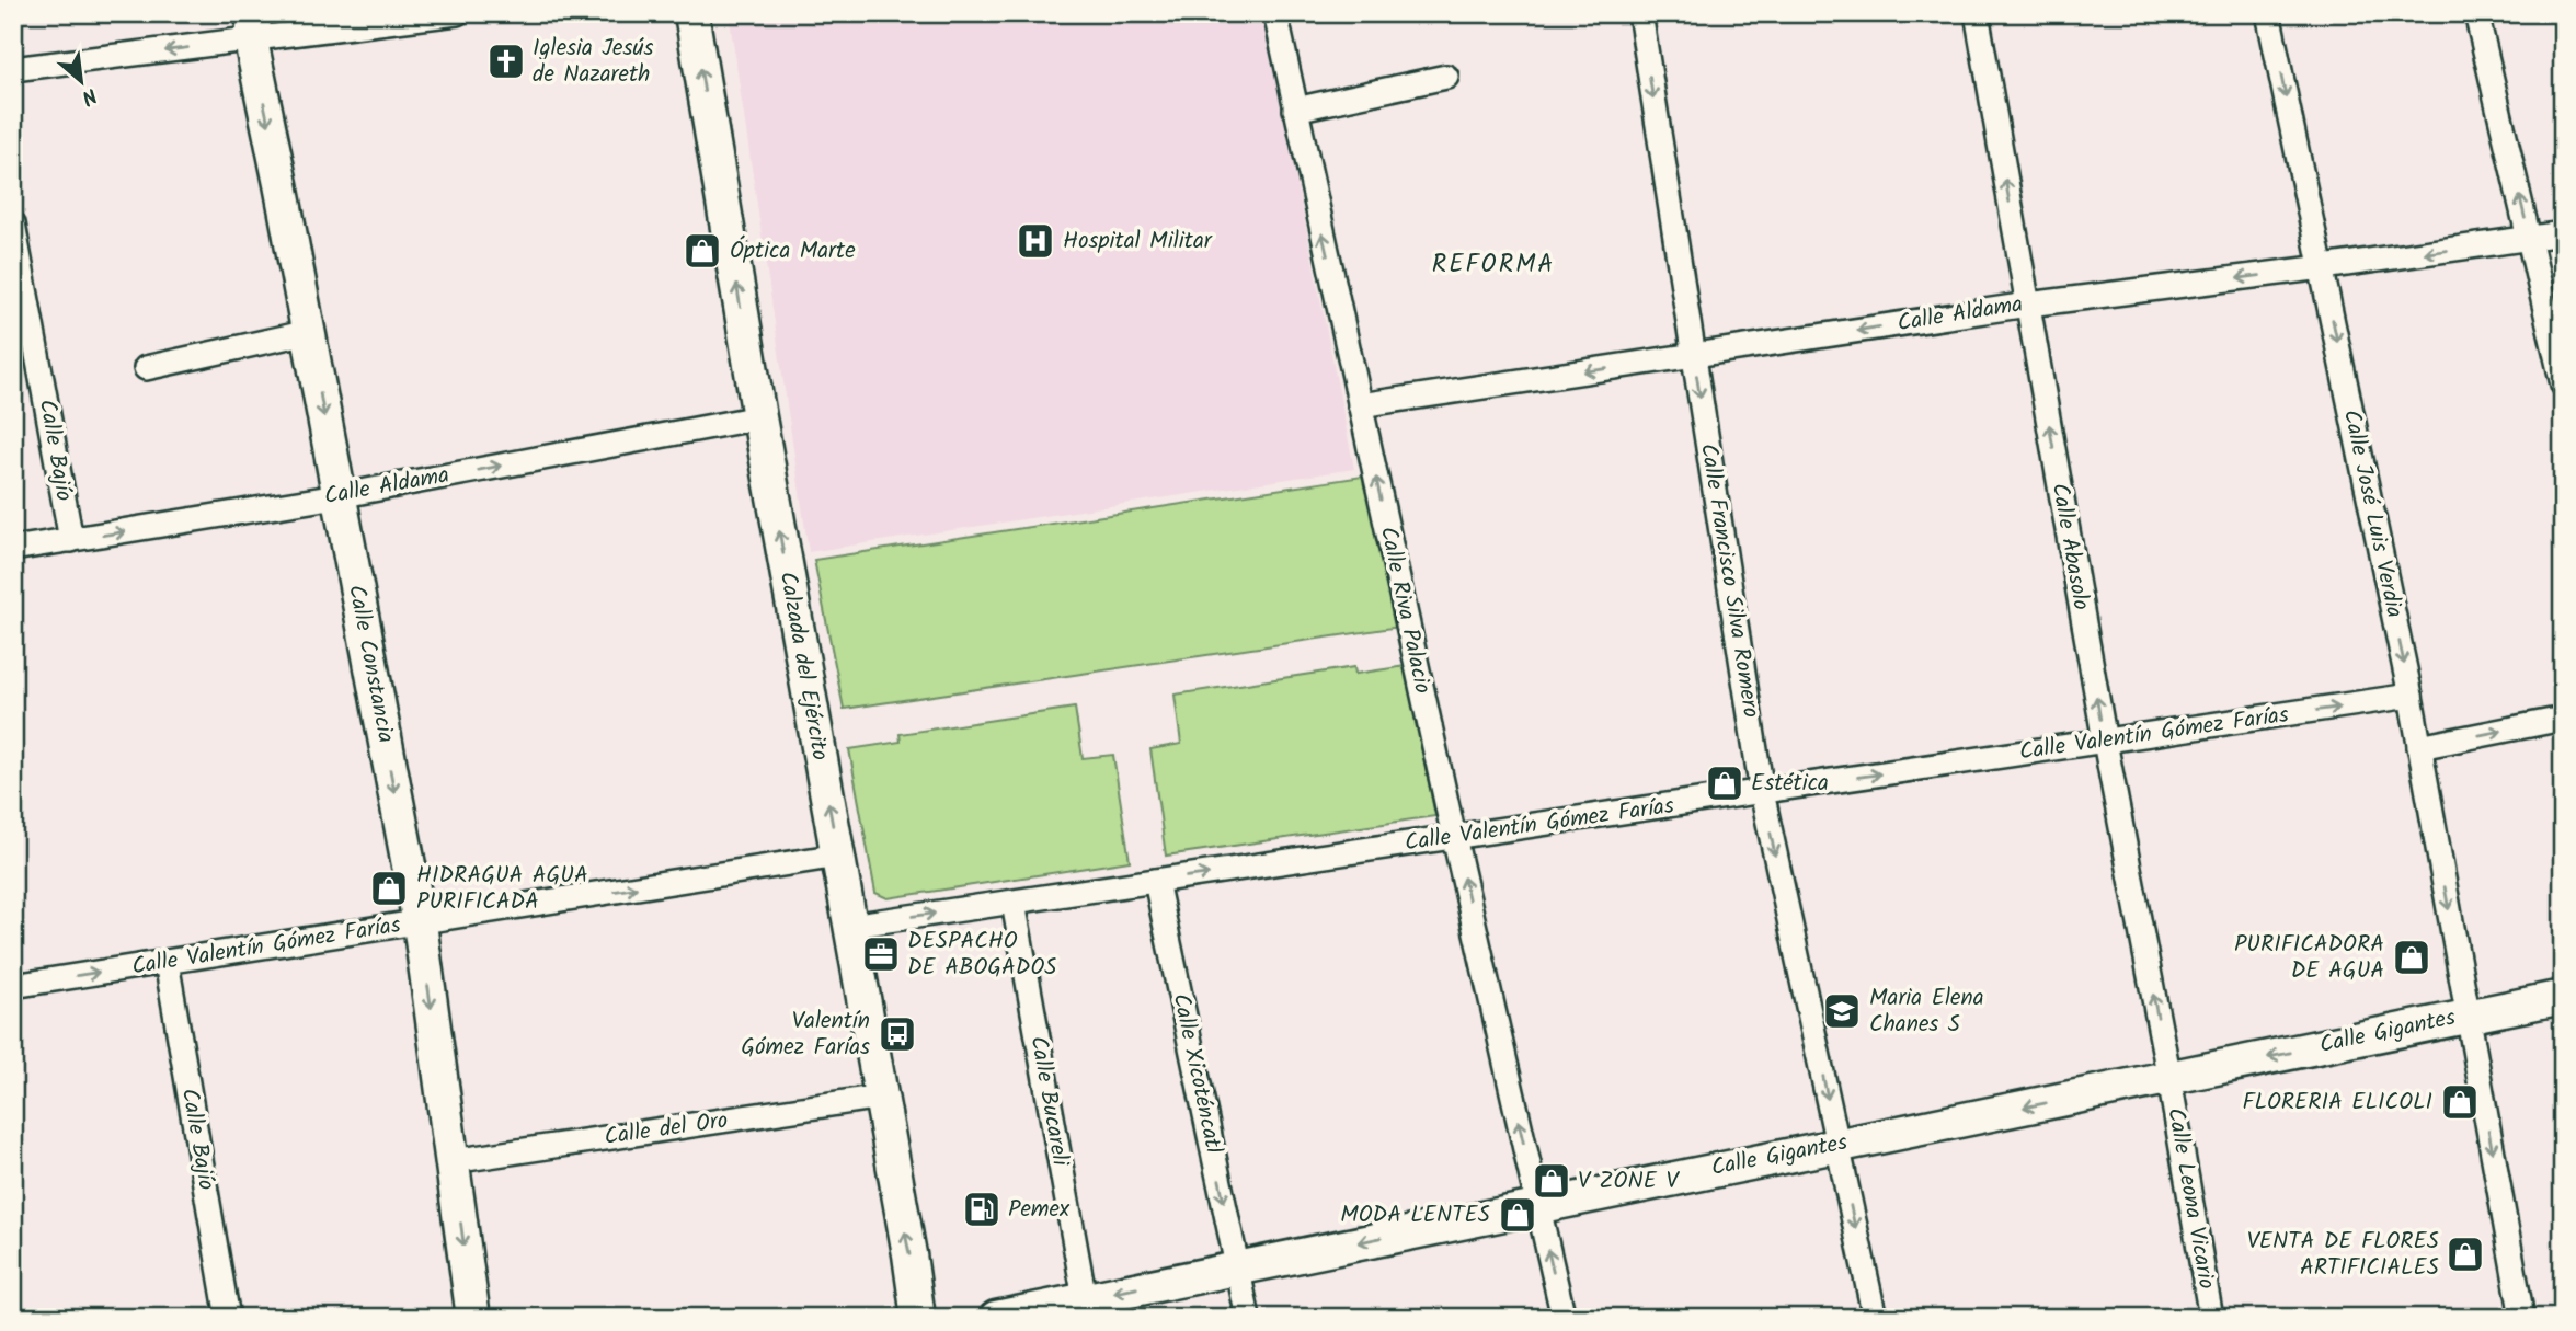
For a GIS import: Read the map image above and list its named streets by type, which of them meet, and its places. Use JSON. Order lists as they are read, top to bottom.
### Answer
{
  "streets": {
    "main road": ["Calle Constancia", "Calzada del Ejército", "Calle Gigantes"],
    "street": [
      "Calle Aldama",
      "Calle Bajío",
      "Calle José Luis Verdia",
      "Calle Abasolo",
      "Calle Francisco Silva Romero",
      "Calle Riva Palacio",
      "Calle Valentín Gómez Farías",
      "Calle Xicoténcatl",
      "Calle Bucareli",
      "Calle del Oro",
      "Calle Leona Vicario"
    ]
  },
  "crossings": [
    ["Calle Aldama", "Calle Bajío"],
    ["Calle Aldama", "Calle José Luis Verdia"],
    ["Calle Aldama", "Calle Abasolo"],
    ["Calle Aldama", "Calle Francisco Silva Romero"],
    ["Calle Aldama", "Calle Riva Palacio"],
    ["Calle Aldama", "Calle Constancia"],
    ["Calle Aldama", "Calzada del Ejército"],
    ["Calle Bajío", "Calle Valentín Gómez Farías"],
    ["Calle José Luis Verdia", "Calle Valentín Gómez Farías"],
    ["Calle José Luis Verdia", "Calle Gigantes"],
    ["Calle Abasolo", "Calle Valentín Gómez Farías"],
    ["Calle Abasolo", "Calle Gigantes"],
    ["Calle Abasolo", "Calle Leona Vicario"],
    ["Calle Francisco Silva Romero", "Calle Valentín Gómez Farías"],
    ["Calle Francisco Silva Romero", "Calle Gigantes"],
    ["Calle Riva Palacio", "Calle Valentín Gómez Farías"],
    ["Calle Riva Palacio", "Calle Gigantes"],
    ["Calle Constancia", "Calle Valentín Gómez Farías"],
    ["Calle Constancia", "Calle del Oro"],
    ["Calzada del Ejército", "Calle Valentín Gómez Farías"],
    ["Calzada del Ejército", "Calle del Oro"],
    ["Calle Valentín Gómez Farías", "Calle Xicoténcatl"],
    ["Calle Valentín Gómez Farías", "Calle Bucareli"],
    ["Calle Gigantes", "Calle Xicoténcatl"],
    ["Calle Gigantes", "Calle Bucareli"],
    ["Calle Gigantes", "Calle Leona Vicario"]
  ],
  "one_way": [
    "Calle José Luis Verdia",
    "Calle Abasolo",
    "Calle Francisco Silva Romero",
    "Calle Riva Palacio",
    "Calle Constancia",
    "Calzada del Ejército",
    "Calle Valentín Gómez Farías",
    "Calle Gigantes",
    "Calle Xicoténcatl"
  ],
  "districts": ["REFORMA"],
  "places": {
    "church": ["Iglesia Jesús de Nazareth"],
    "hospital": ["Hospital Militar"],
    "shop": [
      "Óptica Marte",
      "Estética",
      "HIDRAGUA AGUA PURIFICADA",
      "PURIFICADORA DE AGUA",
      "FLORERIA ELICOLI",
      "V ZONE V",
      "MODA LENTES",
      "VENTA DE FLORES ARTIFICIALES"
    ],
    "office": ["DESPACHO DE ABOGADOS"],
    "school or university": ["Maria Elena Chanes S"],
    "bus stop": ["Valentín Gómez Farías"],
    "fuel station": ["Pemex"]
  },
  "north": "bottom right"
}
